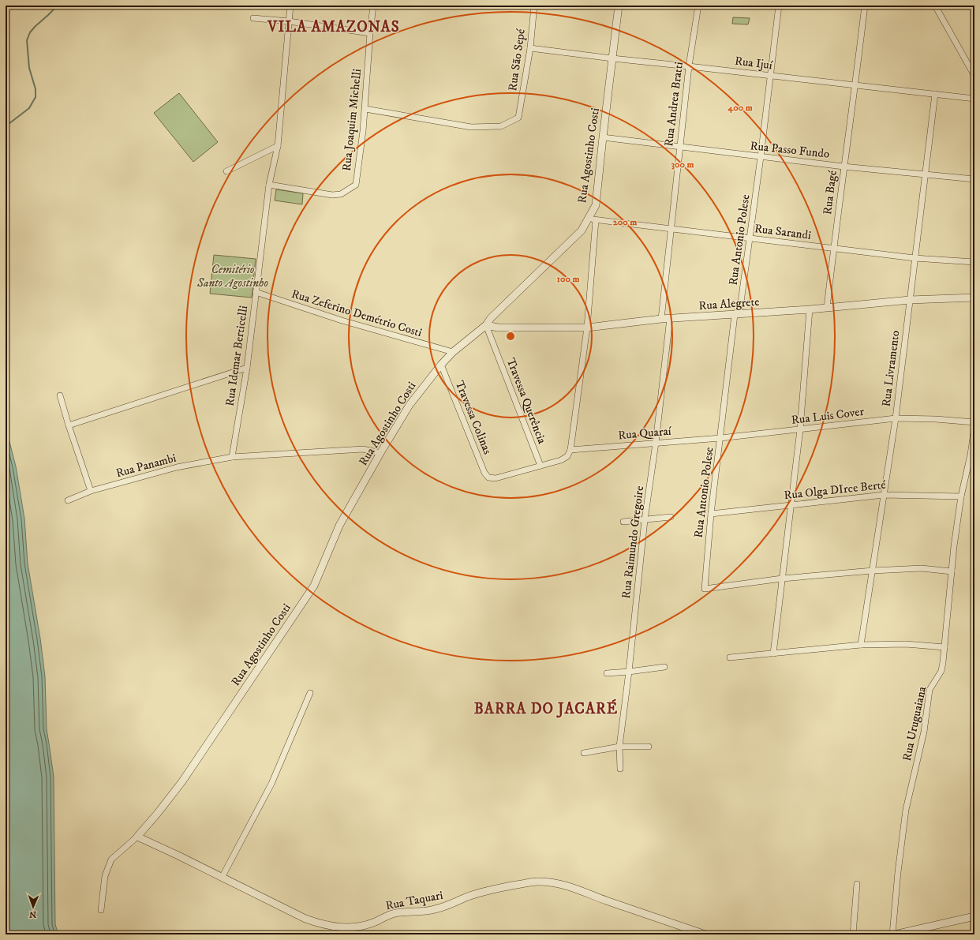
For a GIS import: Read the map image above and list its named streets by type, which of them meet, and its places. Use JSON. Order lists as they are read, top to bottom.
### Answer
{
  "streets": {
    "street": [
      "Rua São Sepé",
      "Rua Ijuí",
      "Rua Andrea Bratti",
      "Rua Joaquim Michelli",
      "Rua Passo Fundo",
      "Rua Agostinho Costi",
      "Rua Bagé",
      "Rua Sarandi",
      "Rua Antonio Polese",
      "Rua Alegrete",
      "Rua Zeferino Demétrio Costi",
      "Rua Idemar Berticelli",
      "Rua Livramento",
      "Travessa Querência",
      "Rua Luis Cover",
      "Travessa Colinas",
      "Rua Quaraí",
      "Rua Panambi",
      "Rua Olga DIrce Berté",
      "Rua Raimundo Gregoire",
      "Rua Uruguaiana",
      "Rua Taquari"
    ]
  },
  "crossings": [
    ["Rua São Sepé", "Rua Ijuí"],
    ["Rua São Sepé", "Rua Joaquim Michelli"],
    ["Rua Ijuí", "Rua Andrea Bratti"],
    ["Rua Ijuí", "Rua Agostinho Costi"],
    ["Rua Ijuí", "Rua Bagé"],
    ["Rua Ijuí", "Rua Antonio Polese"],
    ["Rua Ijuí", "Rua Livramento"],
    ["Rua Andrea Bratti", "Rua Passo Fundo"],
    ["Rua Andrea Bratti", "Rua Sarandi"],
    ["Rua Andrea Bratti", "Rua Alegrete"],
    ["Rua Joaquim Michelli", "Rua Idemar Berticelli"],
    ["Rua Passo Fundo", "Rua Agostinho Costi"],
    ["Rua Passo Fundo", "Rua Bagé"],
    ["Rua Passo Fundo", "Rua Antonio Polese"],
    ["Rua Passo Fundo", "Rua Livramento"],
    ["Rua Agostinho Costi", "Rua Sarandi"],
    ["Rua Agostinho Costi", "Rua Alegrete"],
    ["Rua Agostinho Costi", "Rua Zeferino Demétrio Costi"],
    ["Rua Agostinho Costi", "Travessa Querência"],
    ["Rua Agostinho Costi", "Travessa Colinas"],
    ["Rua Agostinho Costi", "Rua Panambi"],
    ["Rua Agostinho Costi", "Rua Taquari"],
    ["Rua Bagé", "Rua Sarandi"],
    ["Rua Bagé", "Rua Alegrete"],
    ["Rua Sarandi", "Rua Antonio Polese"],
    ["Rua Sarandi", "Rua Livramento"],
    ["Rua Antonio Polese", "Rua Alegrete"],
    ["Rua Antonio Polese", "Rua Luis Cover"],
    ["Rua Antonio Polese", "Rua Quaraí"],
    ["Rua Antonio Polese", "Rua Olga DIrce Berté"],
    ["Rua Alegrete", "Rua Livramento"],
    ["Rua Alegrete", "Travessa Querência"],
    ["Rua Alegrete", "Rua Raimundo Gregoire"],
    ["Rua Zeferino Demétrio Costi", "Rua Idemar Berticelli"],
    ["Rua Idemar Berticelli", "Rua Panambi"],
    ["Rua Livramento", "Rua Luis Cover"],
    ["Rua Livramento", "Rua Olga DIrce Berté"],
    ["Travessa Querência", "Travessa Colinas"],
    ["Rua Luis Cover", "Rua Quaraí"],
    ["Rua Quaraí", "Rua Raimundo Gregoire"],
    ["Rua Olga DIrce Berté", "Rua Uruguaiana"]
  ],
  "districts": ["VILA AMAZONAS", "BARRA DO JACARÉ"],
  "parks": ["Cemitério Santo Agostinho"],
  "north": "bottom",
  "rings": [
    "400 m",
    "300 m",
    "200 m",
    "100 m"
  ]
}
